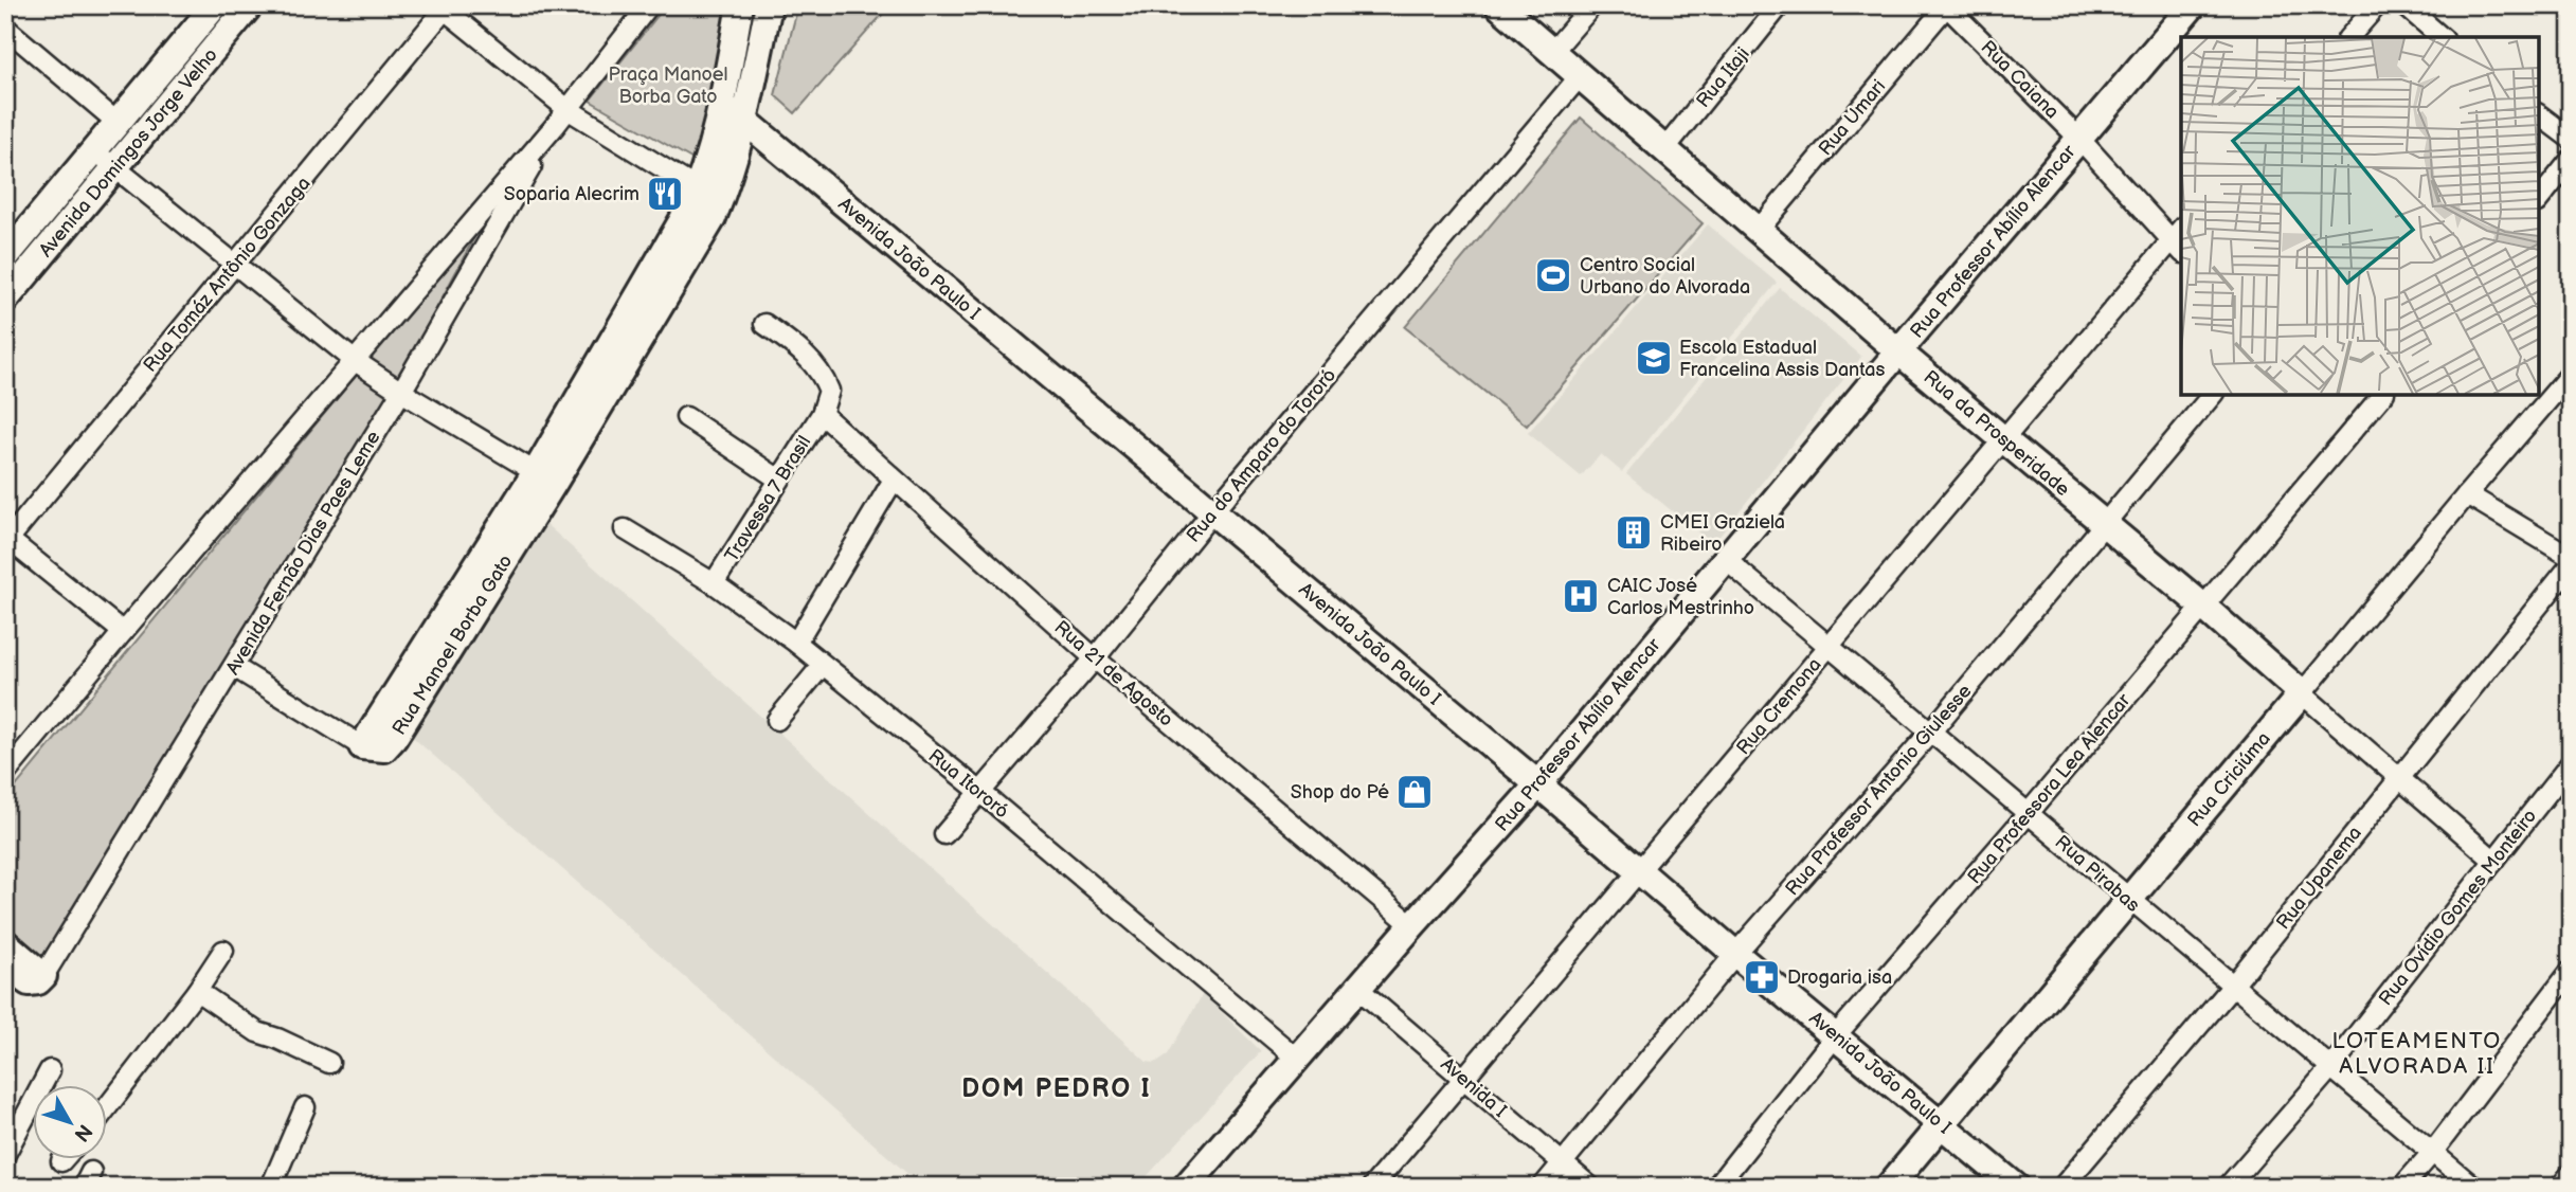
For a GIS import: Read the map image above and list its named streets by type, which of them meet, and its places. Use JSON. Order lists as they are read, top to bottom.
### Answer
{
  "streets": {
    "street": [
      "Rua Itaji",
      "Rua Caiana",
      "Rua Umari",
      "Avenida Domingos Jorge Velho",
      "Rua Professor Abílio Alencar",
      "Avenida João Paulo I",
      "Rua Tomáz Antônio Gonzaga",
      "Rua da Prosperidade",
      "Rua do Amparo do Tororó",
      "Travessa 7 Brasil",
      "Avenida Fernão Dias Paes Leme",
      "Rua Manoel Borba Gato",
      "Rua 21 de Agosto",
      "Rua Cremona",
      "Rua Criciúma",
      "Rua Itororó",
      "Rua Professora Lea Alencar",
      "Rua Professor Antonio Giulesse",
      "Rua Pirabas",
      "Rua Upanema",
      "Rua Ovídio Gomes Monteiro",
      "Avenida I"
    ]
  },
  "crossings": [
    ["Rua Itaji", "Rua da Prosperidade"],
    ["Rua Caiana", "Rua Umari"],
    ["Rua Caiana", "Rua Professor Abílio Alencar"],
    ["Rua Caiana", "Rua Cremona"],
    ["Rua Umari", "Rua da Prosperidade"],
    ["Rua Professor Abílio Alencar", "Avenida João Paulo I"],
    ["Rua Professor Abílio Alencar", "Rua da Prosperidade"],
    ["Rua Professor Abílio Alencar", "Rua 21 de Agosto"],
    ["Rua Professor Abílio Alencar", "Rua Itororó"],
    ["Rua Professor Abílio Alencar", "Rua Pirabas"],
    ["Rua Professor Abílio Alencar", "Avenida I"],
    ["Avenida João Paulo I", "Rua do Amparo do Tororó"],
    ["Avenida João Paulo I", "Rua Manoel Borba Gato"],
    ["Avenida João Paulo I", "Rua Cremona"],
    ["Avenida João Paulo I", "Rua Criciúma"],
    ["Avenida João Paulo I", "Rua Professora Lea Alencar"],
    ["Avenida João Paulo I", "Rua Professor Antonio Giulesse"],
    ["Rua da Prosperidade", "Rua do Amparo do Tororó"],
    ["Rua da Prosperidade", "Rua Cremona"],
    ["Rua da Prosperidade", "Rua Criciúma"],
    ["Rua da Prosperidade", "Rua Professora Lea Alencar"],
    ["Rua da Prosperidade", "Rua Professor Antonio Giulesse"],
    ["Rua da Prosperidade", "Rua Upanema"],
    ["Rua da Prosperidade", "Rua Ovídio Gomes Monteiro"],
    ["Rua do Amparo do Tororó", "Rua 21 de Agosto"],
    ["Rua do Amparo do Tororó", "Rua Itororó"],
    ["Travessa 7 Brasil", "Rua 21 de Agosto"],
    ["Travessa 7 Brasil", "Rua Itororó"],
    ["Rua Cremona", "Rua Pirabas"],
    ["Rua Cremona", "Avenida I"],
    ["Rua Criciúma", "Rua Pirabas"],
    ["Rua Professora Lea Alencar", "Rua Pirabas"],
    ["Rua Professor Antonio Giulesse", "Rua Pirabas"],
    ["Rua Professor Antonio Giulesse", "Avenida I"],
    ["Rua Pirabas", "Rua Upanema"],
    ["Rua Pirabas", "Rua Ovídio Gomes Monteiro"]
  ],
  "districts": ["LOTEAMENTO ALVORADA II", "DOM PEDRO I"],
  "parks": ["Praça Manoel Borba Gato"],
  "places": {
    "restaurant": ["Soparia Alecrim"],
    "sports": ["Centro Social Urbano do Alvorada"],
    "school or university": ["Escola Estadual Francelina Assis Dantas"],
    "building": ["CMEI Graziela Ribeiro"],
    "hospital": ["CAIC José Carlos Mestrinho"],
    "shop": ["Shop do Pé"],
    "pharmacy": ["Drogaria isa"]
  },
  "north": "bottom right"
}
